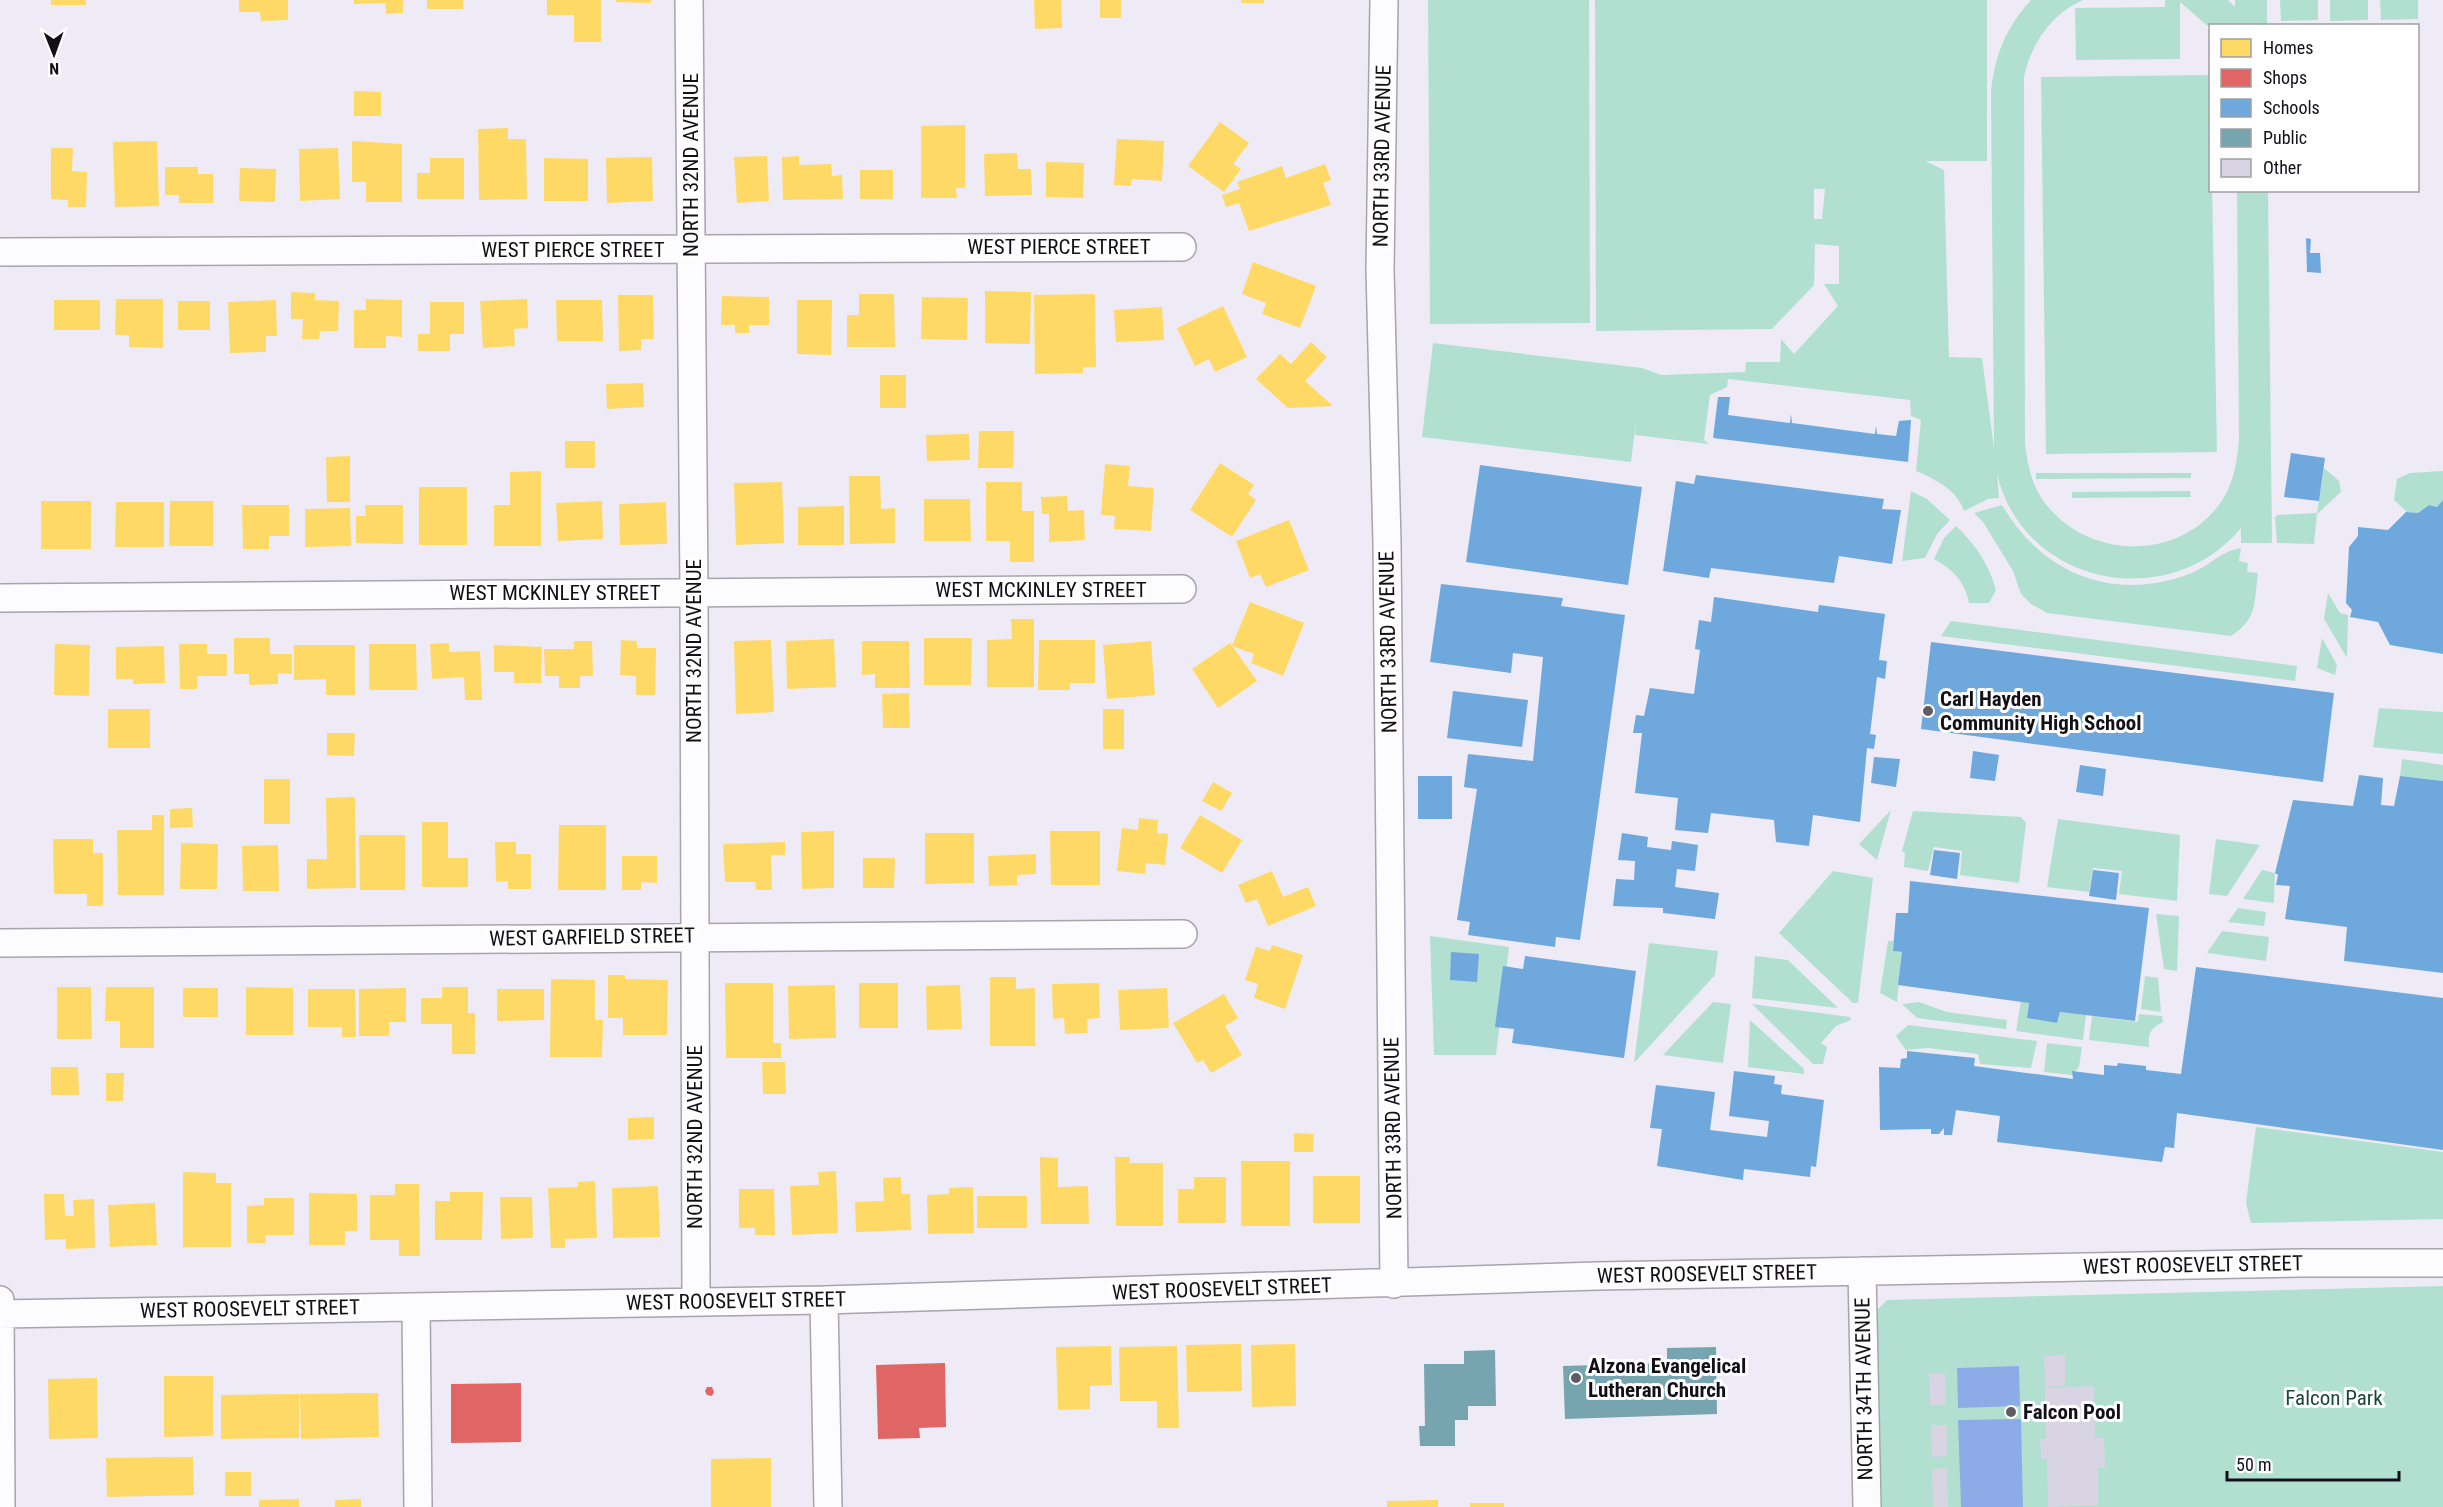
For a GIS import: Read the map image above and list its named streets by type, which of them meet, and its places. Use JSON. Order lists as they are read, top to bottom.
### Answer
{
  "streets": {
    "street": [
      "NORTH 33RD AVENUE",
      "NORTH 32ND AVENUE",
      "WEST PIERCE STREET",
      "WEST MCKINLEY STREET",
      "WEST GARFIELD STREET",
      "WEST ROOSEVELT STREET",
      "NORTH 34TH AVENUE"
    ]
  },
  "crossings": [
    ["NORTH 33RD AVENUE", "WEST ROOSEVELT STREET"],
    ["NORTH 32ND AVENUE", "WEST PIERCE STREET"],
    ["NORTH 32ND AVENUE", "WEST MCKINLEY STREET"],
    ["NORTH 32ND AVENUE", "WEST GARFIELD STREET"],
    ["NORTH 32ND AVENUE", "WEST ROOSEVELT STREET"],
    ["WEST ROOSEVELT STREET", "NORTH 34TH AVENUE"]
  ],
  "parks": ["Falcon Park"],
  "places": ["Carl Hayden Community High School", "Alzona Evangelical Lutheran Church", "Falcon Pool"],
  "legend": [
    "Homes",
    "Shops",
    "Schools",
    "Public",
    "Other"
  ],
  "scale_bar": "50 m",
  "north": "bottom"
}
